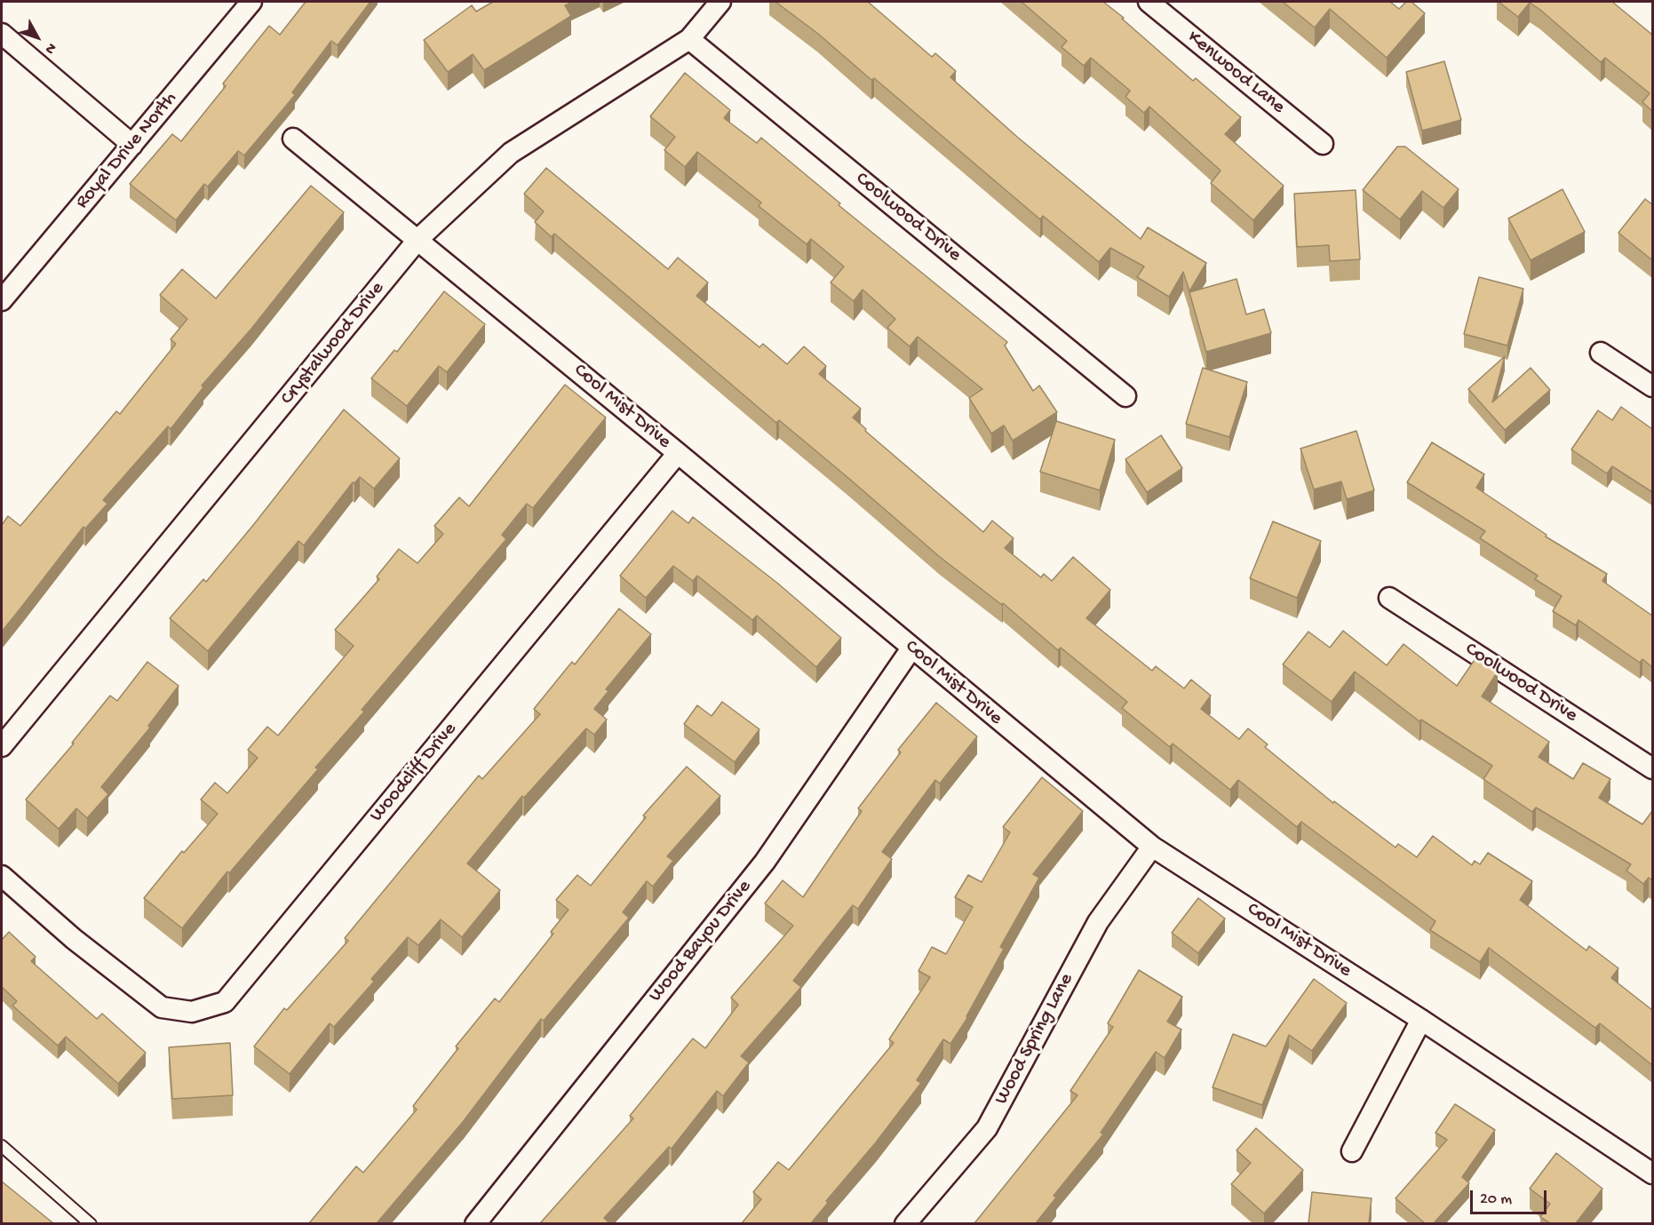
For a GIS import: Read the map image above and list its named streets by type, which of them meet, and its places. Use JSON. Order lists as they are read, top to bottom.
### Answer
{
  "streets": {
    "street": [
      "Kenwood Lane",
      "Royal Drive North",
      "Coolwood Drive",
      "Crystalwood Drive",
      "Cool Mist Drive",
      "Woodcliff Drive",
      "Wood Bayou Drive",
      "Wood Spring Lane"
    ]
  },
  "crossings": [
    ["Coolwood Drive", "Crystalwood Drive"],
    ["Crystalwood Drive", "Cool Mist Drive"],
    ["Cool Mist Drive", "Woodcliff Drive"],
    ["Cool Mist Drive", "Wood Bayou Drive"],
    ["Cool Mist Drive", "Wood Spring Lane"]
  ],
  "scale_bar": "20 m",
  "north": "bottom right"
}
